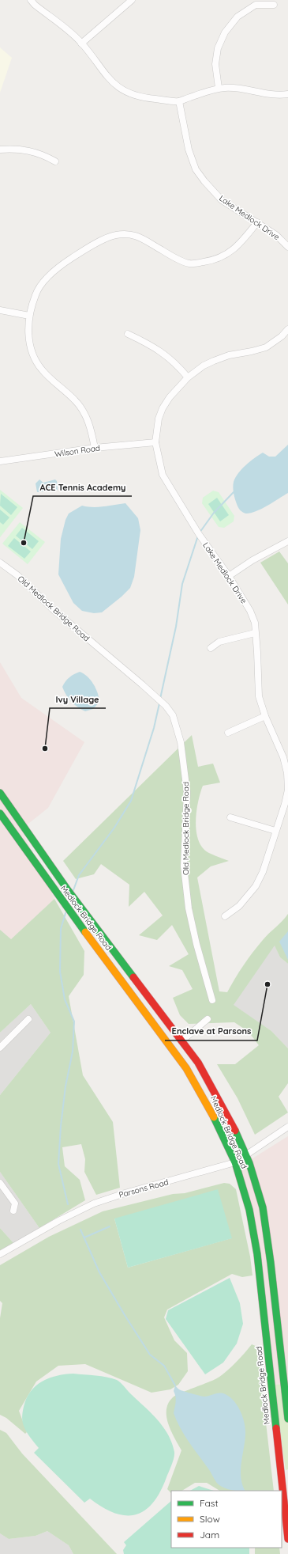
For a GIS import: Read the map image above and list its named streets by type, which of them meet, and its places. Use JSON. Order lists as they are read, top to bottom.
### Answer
{
  "streets": {
    "highway": ["Medlock Bridge Road"],
    "street": [
      "Lake Medlock Drive",
      "Wilson Road",
      "Old Medlock Bridge Road",
      "Parsons Road"
    ]
  },
  "crossings": [
    ["Lake Medlock Drive", "Wilson Road"],
    ["Medlock Bridge Road", "Parsons Road"]
  ],
  "places": ["ACE Tennis Academy", "Ivy Village", "Enclave at Parsons"],
  "legend": ["Fast", "Slow", "Jam"]
}
